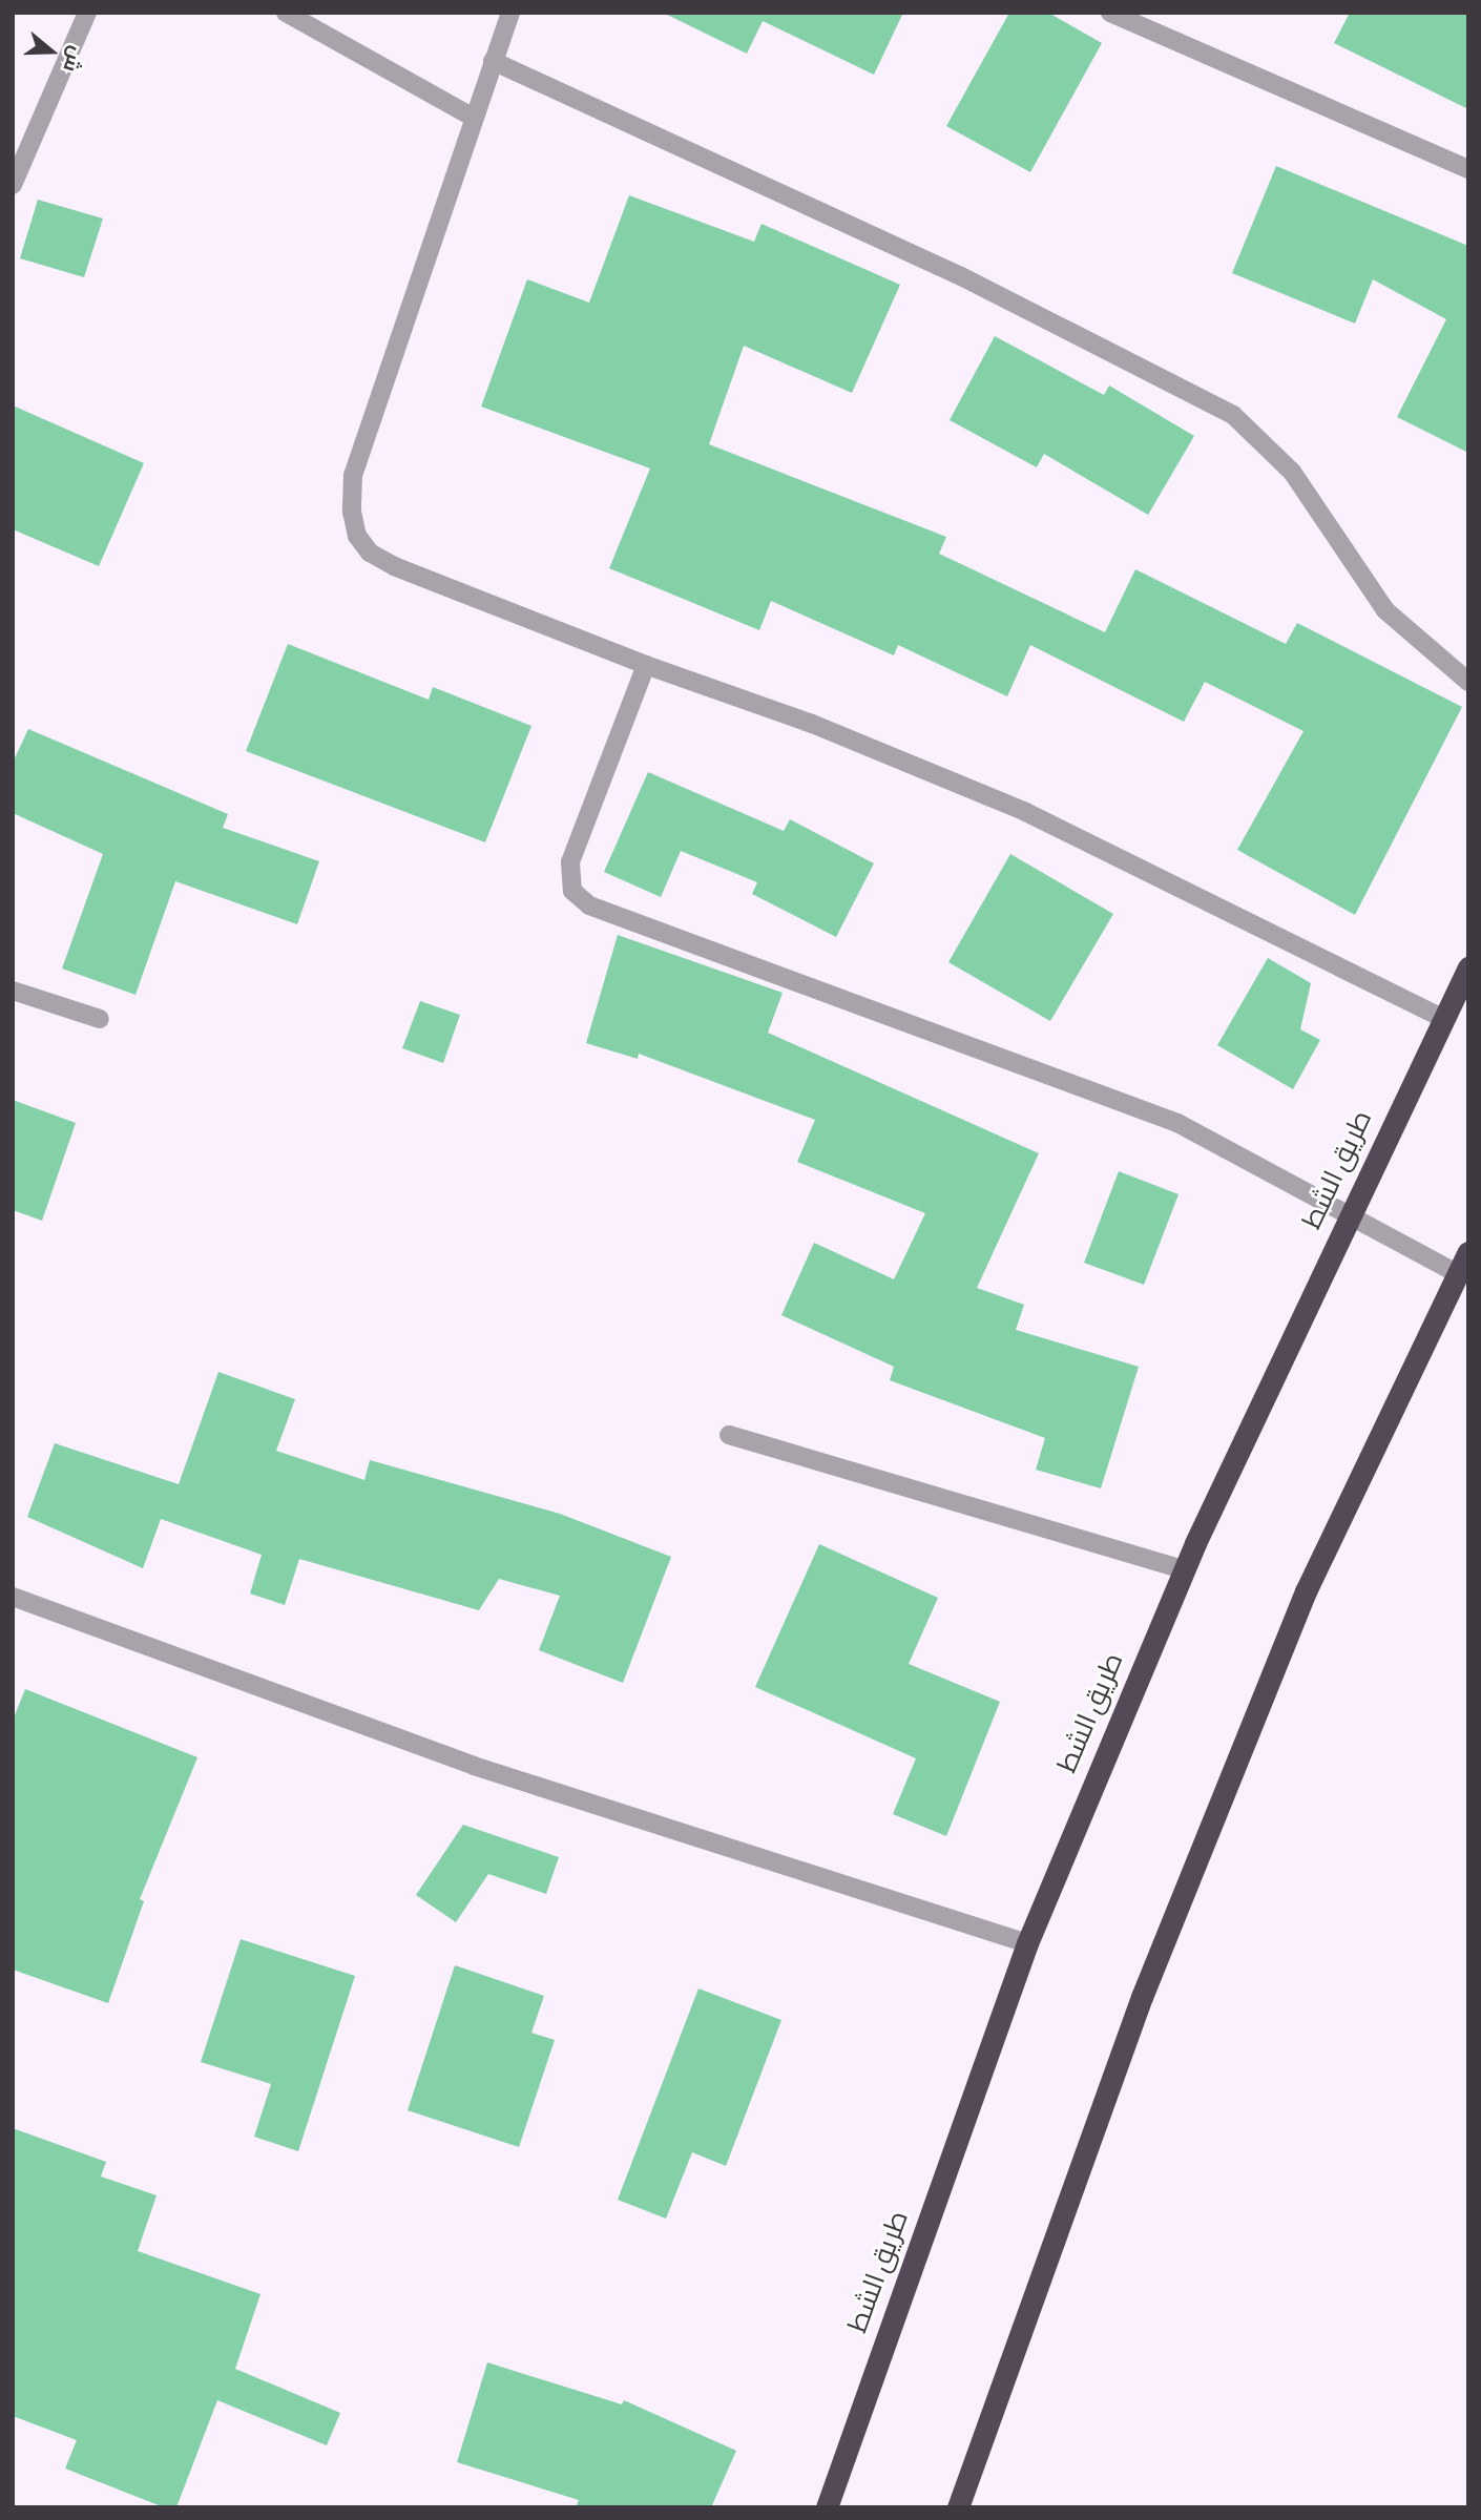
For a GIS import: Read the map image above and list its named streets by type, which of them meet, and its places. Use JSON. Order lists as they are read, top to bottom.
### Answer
{
  "streets": {
    "highway": ["طريق الشط"]
  },
  "north": "right"
}
